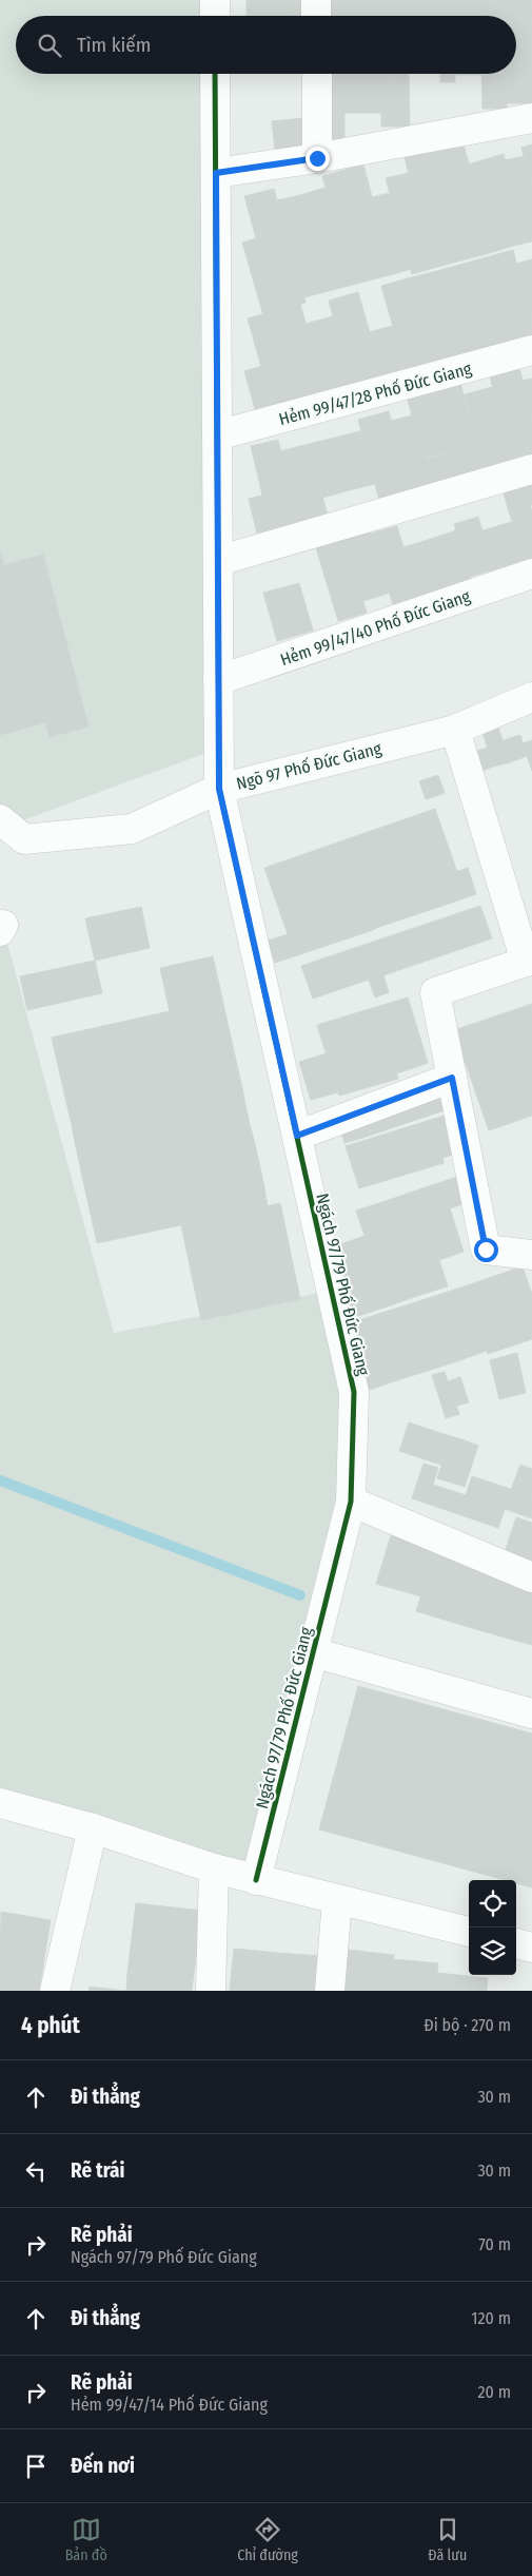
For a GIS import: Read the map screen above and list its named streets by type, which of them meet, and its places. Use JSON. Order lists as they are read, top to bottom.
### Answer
{
  "streets": {
    "street": [
      "Hẻm 99/47/28 Phố Đức Giang",
      "Hẻm 99/47/40 Phố Đức Giang",
      "Ngõ 97 Phố Đức Giang",
      "Ngách 97/79 Phố Đức Giang"
    ]
  },
  "crossings": [
    ["Hẻm 99/47/28 Phố Đức Giang", "Ngách 97/79 Phố Đức Giang"],
    ["Hẻm 99/47/40 Phố Đức Giang", "Ngách 97/79 Phố Đức Giang"],
    ["Ngõ 97 Phố Đức Giang", "Ngách 97/79 Phố Đức Giang"]
  ],
  "page": {
    "search": "Tìm kiếm",
    "heading": ["4 phút", "Đi bộ · 270 m"],
    "list": [
      ["Đi thẳng", "30 m"],
      ["Rẽ trái", "30 m"],
      ["Rẽ phải", "Ngách 97/79 Phố Đức Giang", "70 m"],
      ["Đi thẳng", "120 m"],
      ["Rẽ phải", "Hẻm 99/47/14 Phố Đức Giang", "20 m"],
      "Đến nơi"
    ],
    "nav": ["Bản đồ", "Chỉ đường", "Đã lưu"]
  }
}
